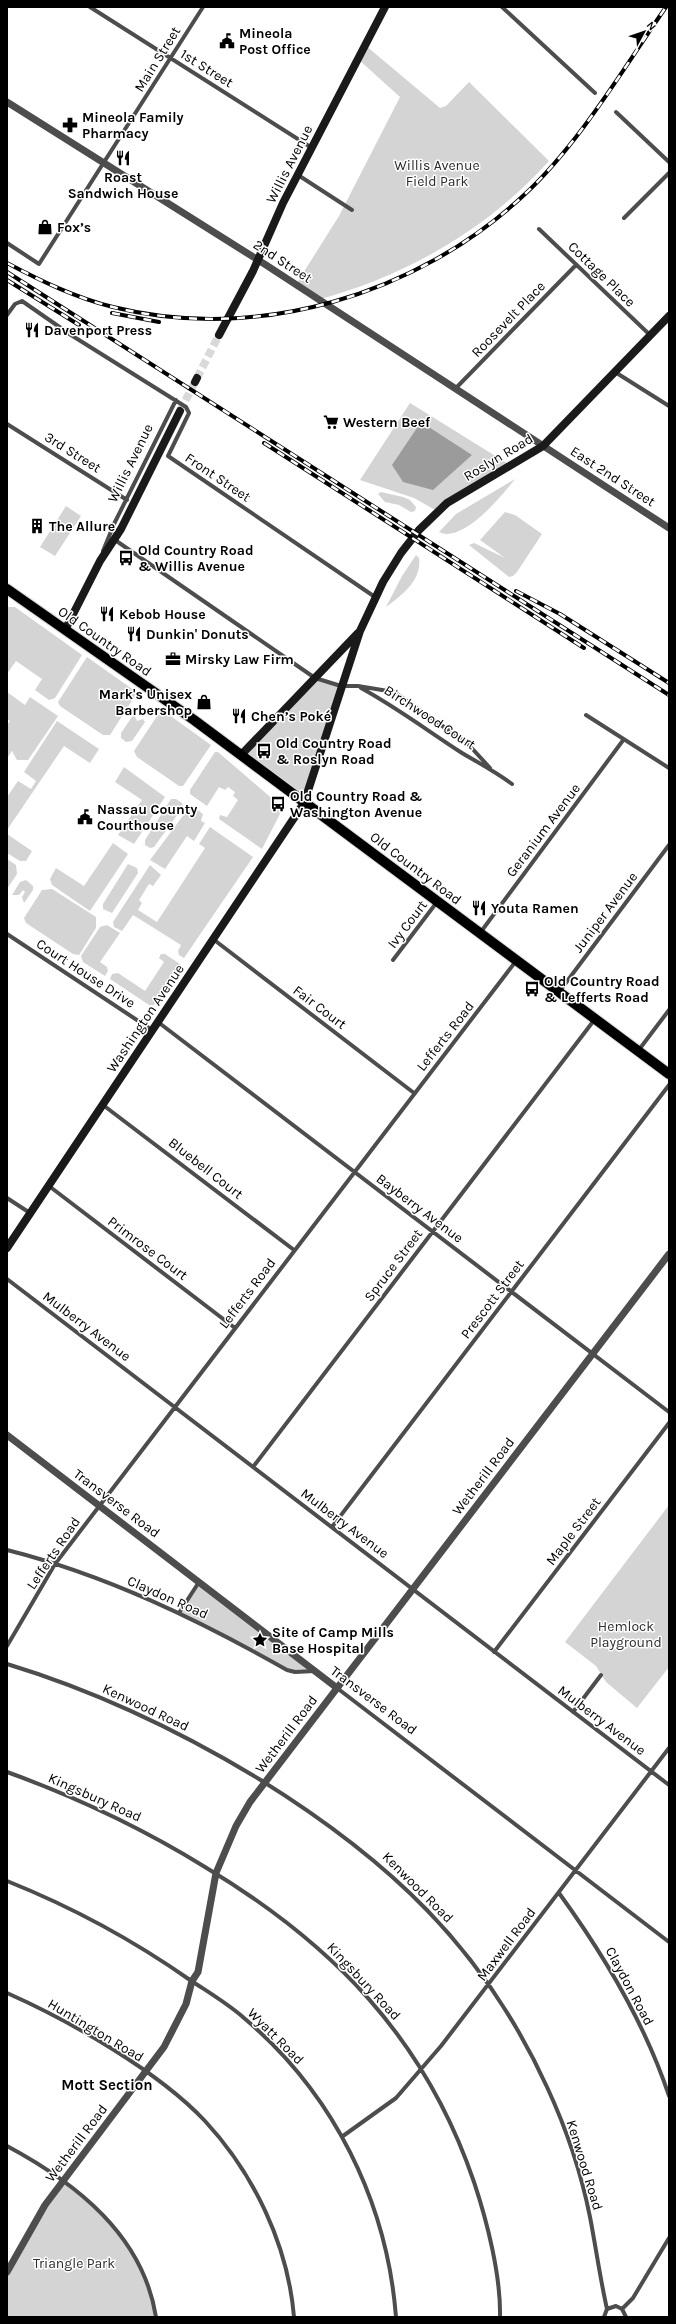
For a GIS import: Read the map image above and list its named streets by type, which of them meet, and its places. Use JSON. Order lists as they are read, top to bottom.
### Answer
{
  "streets": {
    "main road": [
      "Willis Avenue",
      "Roslyn Road",
      "Old Country Road",
      "Washington Avenue"
    ],
    "street": [
      "Main Street",
      "1st Street",
      "2nd Street",
      "Cottage Place",
      "Roosevelt Place",
      "3rd Street",
      "East 2nd Street",
      "Front Street",
      "Birchwood Court",
      "Geranium Avenue",
      "Juniper Avenue",
      "Ivy Court",
      "Court House Drive",
      "Fair Court",
      "Lefferts Road",
      "Bluebell Court",
      "Bayberry Avenue",
      "Primrose Court",
      "Spruce Street",
      "Prescott Street",
      "Mulberry Avenue",
      "Wetherill Road",
      "Transverse Road",
      "Maple Street",
      "Claydon Road",
      "Kenwood Road",
      "Kingsbury Road",
      "Maxwell Road",
      "Huntington Road",
      "Wyatt Road"
    ]
  },
  "crossings": [
    ["Main Street", "1st Street"],
    ["Main Street", "2nd Street"],
    ["1st Street", "Willis Avenue"],
    ["Willis Avenue", "2nd Street"],
    ["Willis Avenue", "3rd Street"],
    ["Willis Avenue", "Front Street"],
    ["Willis Avenue", "Old Country Road"],
    ["2nd Street", "Roosevelt Place"],
    ["2nd Street", "Roslyn Road"],
    ["2nd Street", "East 2nd Street"],
    ["Cottage Place", "Roosevelt Place"],
    ["Cottage Place", "Roslyn Road"],
    ["Roslyn Road", "East 2nd Street"],
    ["Roslyn Road", "Front Street"],
    ["Roslyn Road", "Old Country Road"],
    ["Roslyn Road", "Birchwood Court"],
    ["Roslyn Road", "Washington Avenue"],
    ["Old Country Road", "Geranium Avenue"],
    ["Old Country Road", "Juniper Avenue"],
    ["Old Country Road", "Ivy Court"],
    ["Old Country Road", "Washington Avenue"],
    ["Old Country Road", "Lefferts Road"],
    ["Old Country Road", "Spruce Street"],
    ["Court House Drive", "Washington Avenue"],
    ["Fair Court", "Washington Avenue"],
    ["Fair Court", "Lefferts Road"],
    ["Washington Avenue", "Bluebell Court"],
    ["Washington Avenue", "Bayberry Avenue"],
    ["Washington Avenue", "Primrose Court"],
    ["Lefferts Road", "Bluebell Court"],
    ["Lefferts Road", "Bayberry Avenue"],
    ["Lefferts Road", "Primrose Court"],
    ["Lefferts Road", "Mulberry Avenue"],
    ["Lefferts Road", "Transverse Road"],
    ["Lefferts Road", "Claydon Road"],
    ["Bayberry Avenue", "Spruce Street"],
    ["Bayberry Avenue", "Prescott Street"],
    ["Bayberry Avenue", "Wetherill Road"],
    ["Spruce Street", "Mulberry Avenue"],
    ["Prescott Street", "Mulberry Avenue"],
    ["Mulberry Avenue", "Wetherill Road"],
    ["Mulberry Avenue", "Maple Street"],
    ["Mulberry Avenue", "Maxwell Road"],
    ["Wetherill Road", "Transverse Road"],
    ["Wetherill Road", "Kenwood Road"],
    ["Wetherill Road", "Kingsbury Road"],
    ["Wetherill Road", "Huntington Road"],
    ["Wetherill Road", "Wyatt Road"],
    ["Transverse Road", "Claydon Road"],
    ["Transverse Road", "Maxwell Road"],
    ["Claydon Road", "Maxwell Road"],
    ["Kenwood Road", "Maxwell Road"],
    ["Kingsbury Road", "Maxwell Road"],
    ["Maxwell Road", "Wyatt Road"]
  ],
  "districts": ["Mott Section"],
  "parks": ["Willis Avenue Field Park", "Hemlock Playground", "Triangle Park"],
  "places": {
    "public building": ["Mineola Post Office", "Nassau County Courthouse"],
    "pharmacy": ["Mineola Family Pharmacy"],
    "restaurant": [
      "Roast Sandwich House",
      "Davenport Press",
      "Kebob House",
      "Dunkin' Donuts",
      "Chen’s Poké",
      "Youta Ramen"
    ],
    "shop": ["Fox’s", "Mark's Unisex Barbershop"],
    "supermarket": ["Western Beef"],
    "building": ["The Allure"],
    "bus stop": [
      "Old Country Road & Willis Avenue",
      "Old Country Road & Roslyn Road",
      "Old Country Road & Washington Avenue",
      "Old Country Road & Lefferts Road"
    ],
    "office": ["Mirsky Law Firm"],
    "place": ["Site of Camp Mills Base Hospital"]
  },
  "north": "top right"
}
